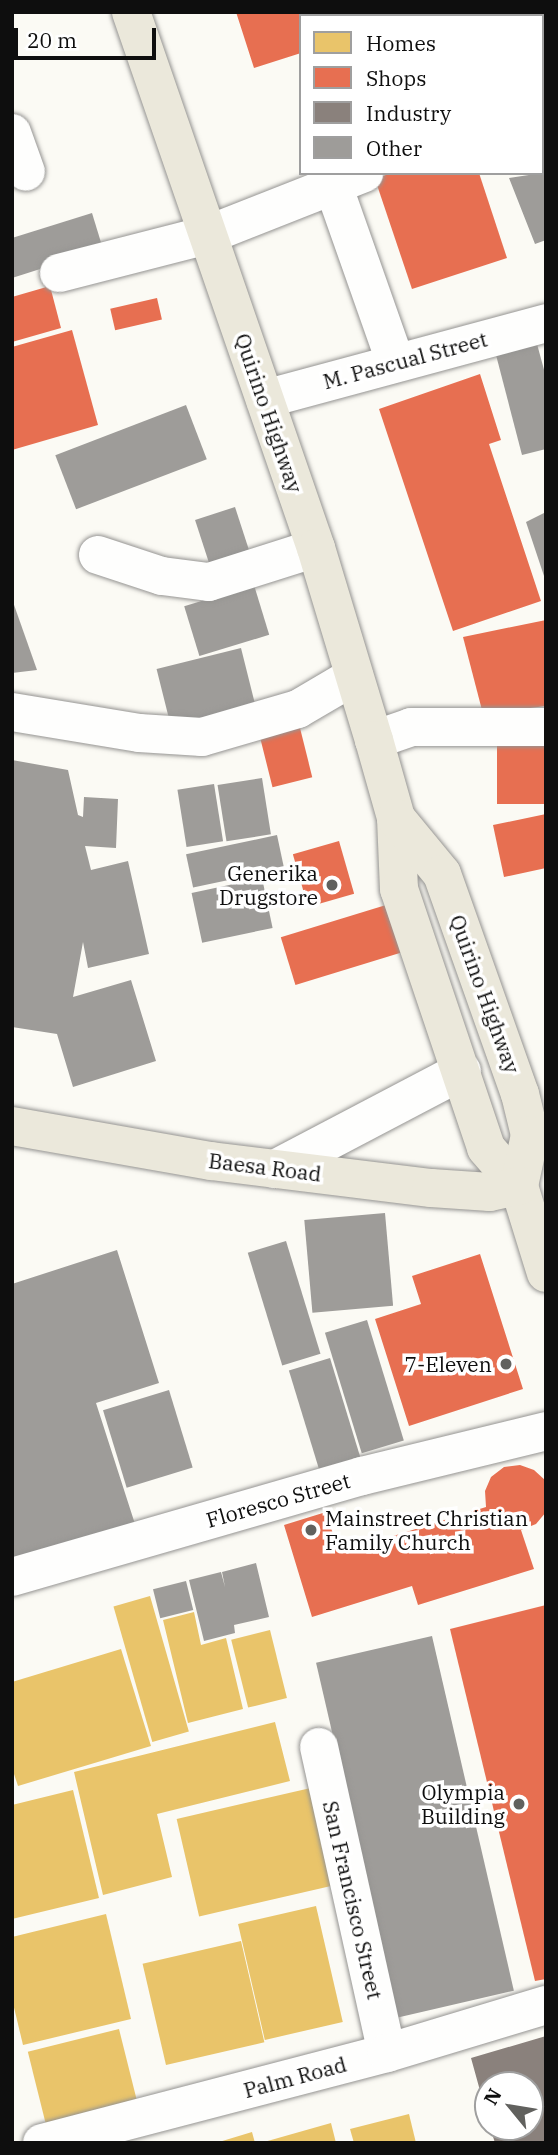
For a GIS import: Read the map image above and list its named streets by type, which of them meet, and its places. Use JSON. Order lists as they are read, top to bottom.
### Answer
{
  "streets": {
    "main road": ["Quirino Highway", "Baesa Road"],
    "street": [
      "M. Pascual Street",
      "Floresco Street",
      "San Francisco Street",
      "Palm Road"
    ]
  },
  "crossings": [
    ["M. Pascual Street", "Quirino Highway"],
    ["Quirino Highway", "Baesa Road"],
    ["San Francisco Street", "Palm Road"]
  ],
  "places": [
    "Generika Drugstore",
    "7-Eleven",
    "Mainstreet Christian Family Church",
    "Olympia Building"
  ],
  "legend": [
    "Homes",
    "Shops",
    "Industry",
    "Other"
  ],
  "scale_bar": "20 m",
  "north": "top left"
}
